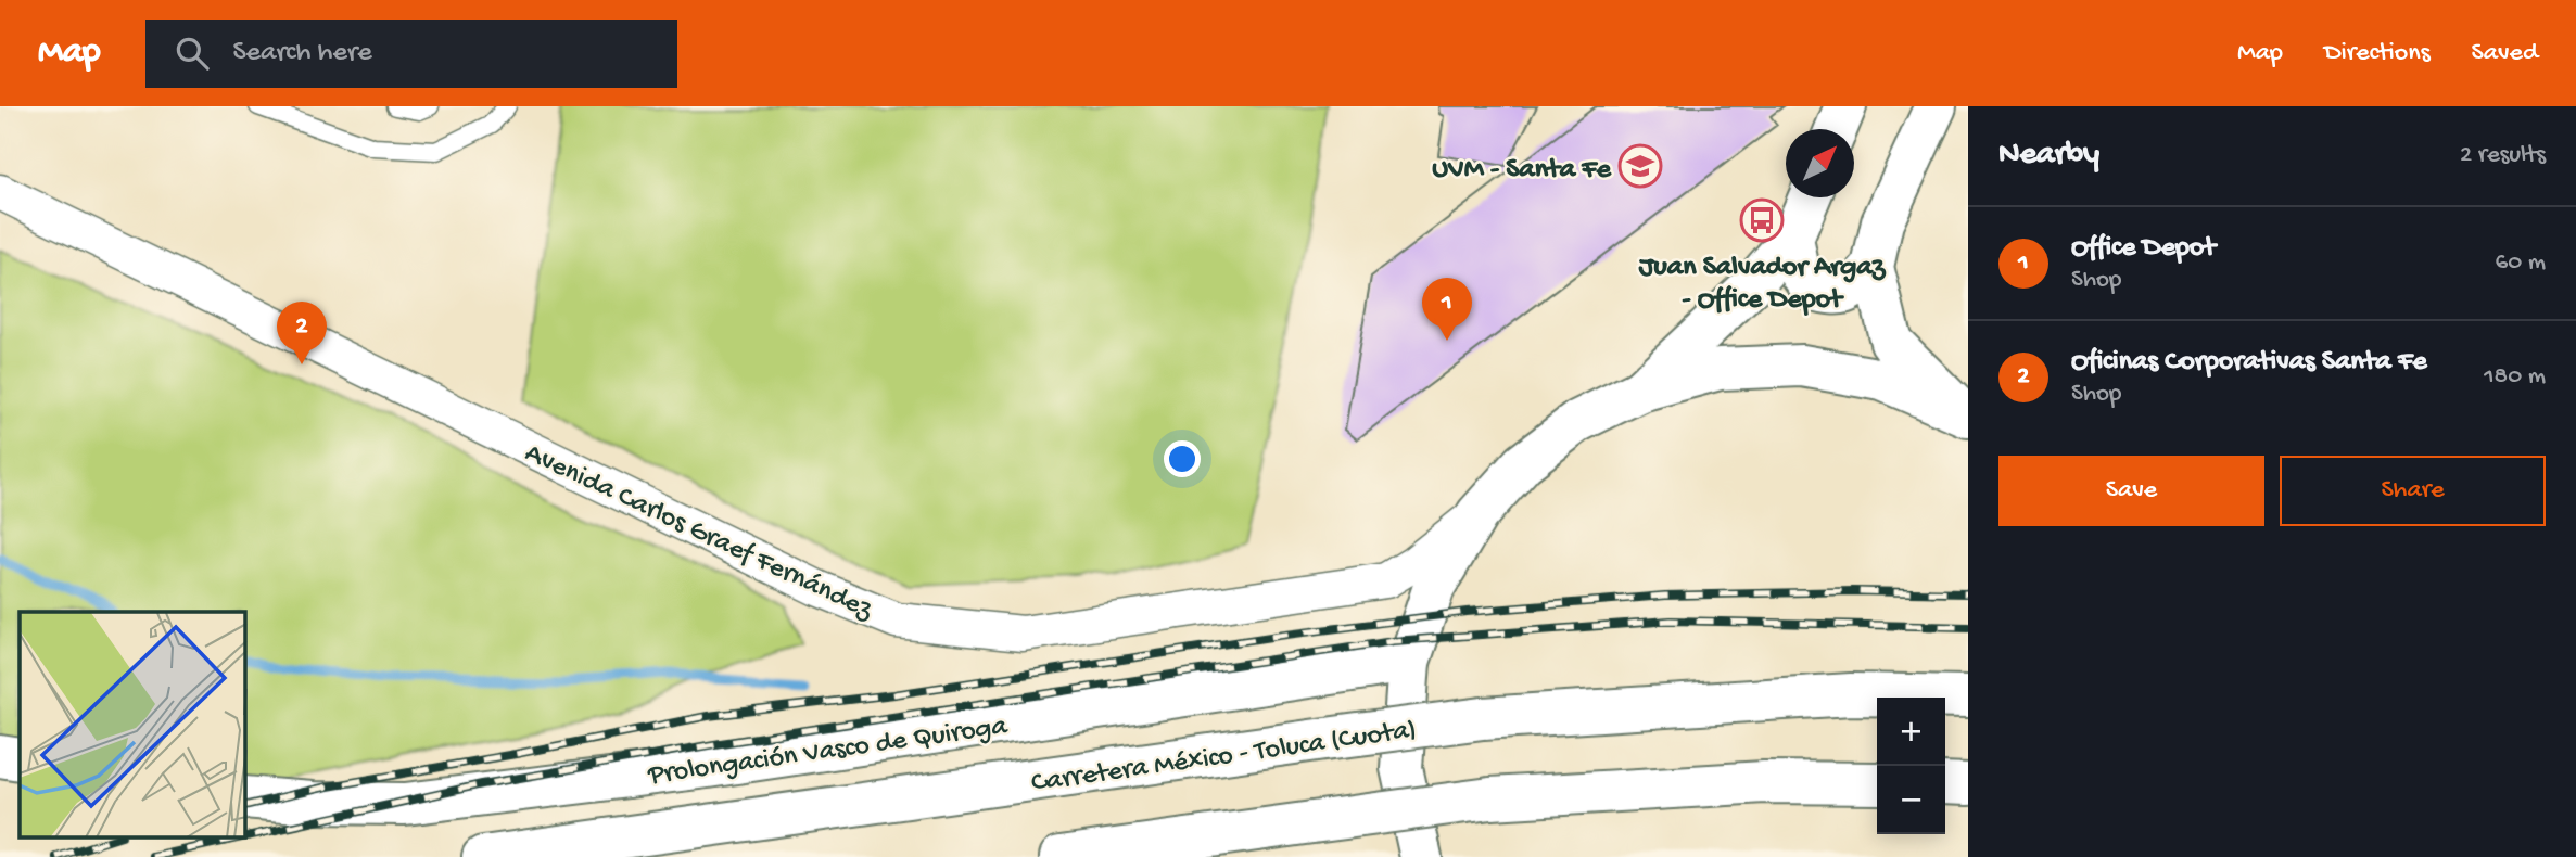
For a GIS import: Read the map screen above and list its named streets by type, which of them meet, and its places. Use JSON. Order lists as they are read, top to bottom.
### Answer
{
  "streets": {
    "main road": ["Prolongación Vasco de Quiroga", "Carretera México - Toluca (Cuota)"],
    "street": ["Avenida Carlos Graef Fernández"]
  },
  "places": {
    "school or university": ["UVM - Santa Fe"],
    "bus stop": ["Juan Salvador Argaz - Office Depot"]
  },
  "north": "top right",
  "page": {
    "header": "Map",
    "search": "Search here",
    "nav": ["Map", "Directions", "Saved"],
    "heading": ["Nearby", "2 results"],
    "list": [
      {
        "mark": "1",
        "name": "Office Depot",
        "note": "Shop",
        "value": "60 m"
      },
      {
        "mark": "2",
        "name": "Oficinas Corporativas Santa Fe",
        "note": "Shop",
        "value": "180 m"
      }
    ],
    "pins": ["1", "2"],
    "buttons": ["Save", "Share"],
    "map_buttons": ["+", "−"]
  }
}
